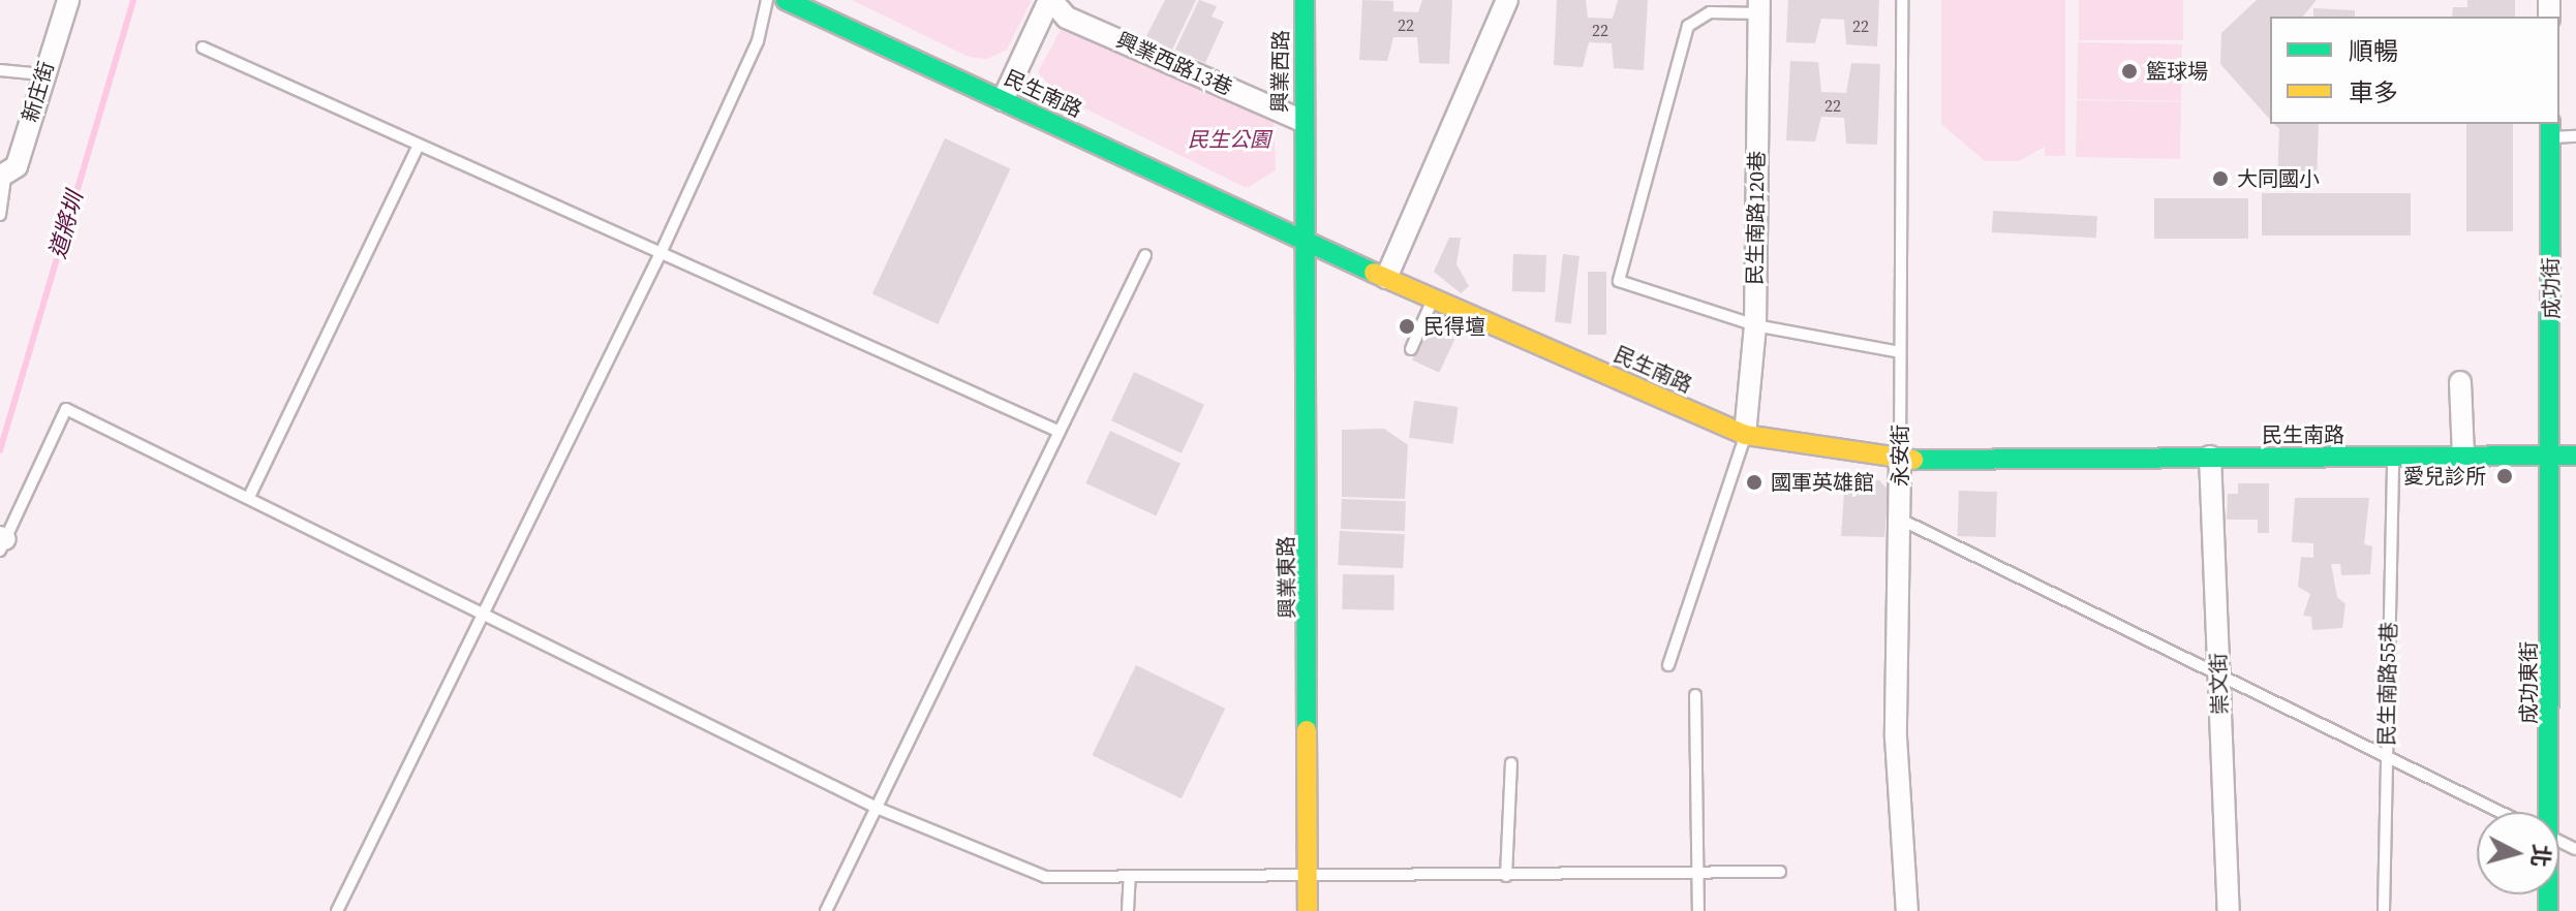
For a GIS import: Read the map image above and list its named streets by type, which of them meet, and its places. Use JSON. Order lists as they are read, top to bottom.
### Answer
{
  "streets": {
    "main road": [
      "興業西路",
      "民生南路",
      "成功街",
      "興業東路",
      "成功東街"
    ],
    "street": [
      "興業西路13巷",
      "新庄街",
      "民生南路120巷",
      "永安街",
      "崇文街"
    ],
    "lane": ["民生南路55巷"]
  },
  "crossings": [
    ["興業西路13巷", "興業西路"],
    ["興業西路", "民生南路"],
    ["興業西路", "興業東路"],
    ["民生南路", "民生南路120巷"],
    ["民生南路", "成功街"],
    ["民生南路", "永安街"],
    ["民生南路", "興業東路"],
    ["民生南路", "成功東街"],
    ["民生南路", "崇文街"],
    ["民生南路", "民生南路55巷"],
    ["成功街", "成功東街"]
  ],
  "water": ["道將圳"],
  "parks": ["民生公園"],
  "places": [
    "籃球場",
    "大同國小",
    "民得壇",
    "愛兒診所",
    "國軍英雄館"
  ],
  "house_numbers": [
    "22",
    "22",
    "22",
    "22"
  ],
  "legend": ["順暢", "車多"],
  "north": "right"
}
